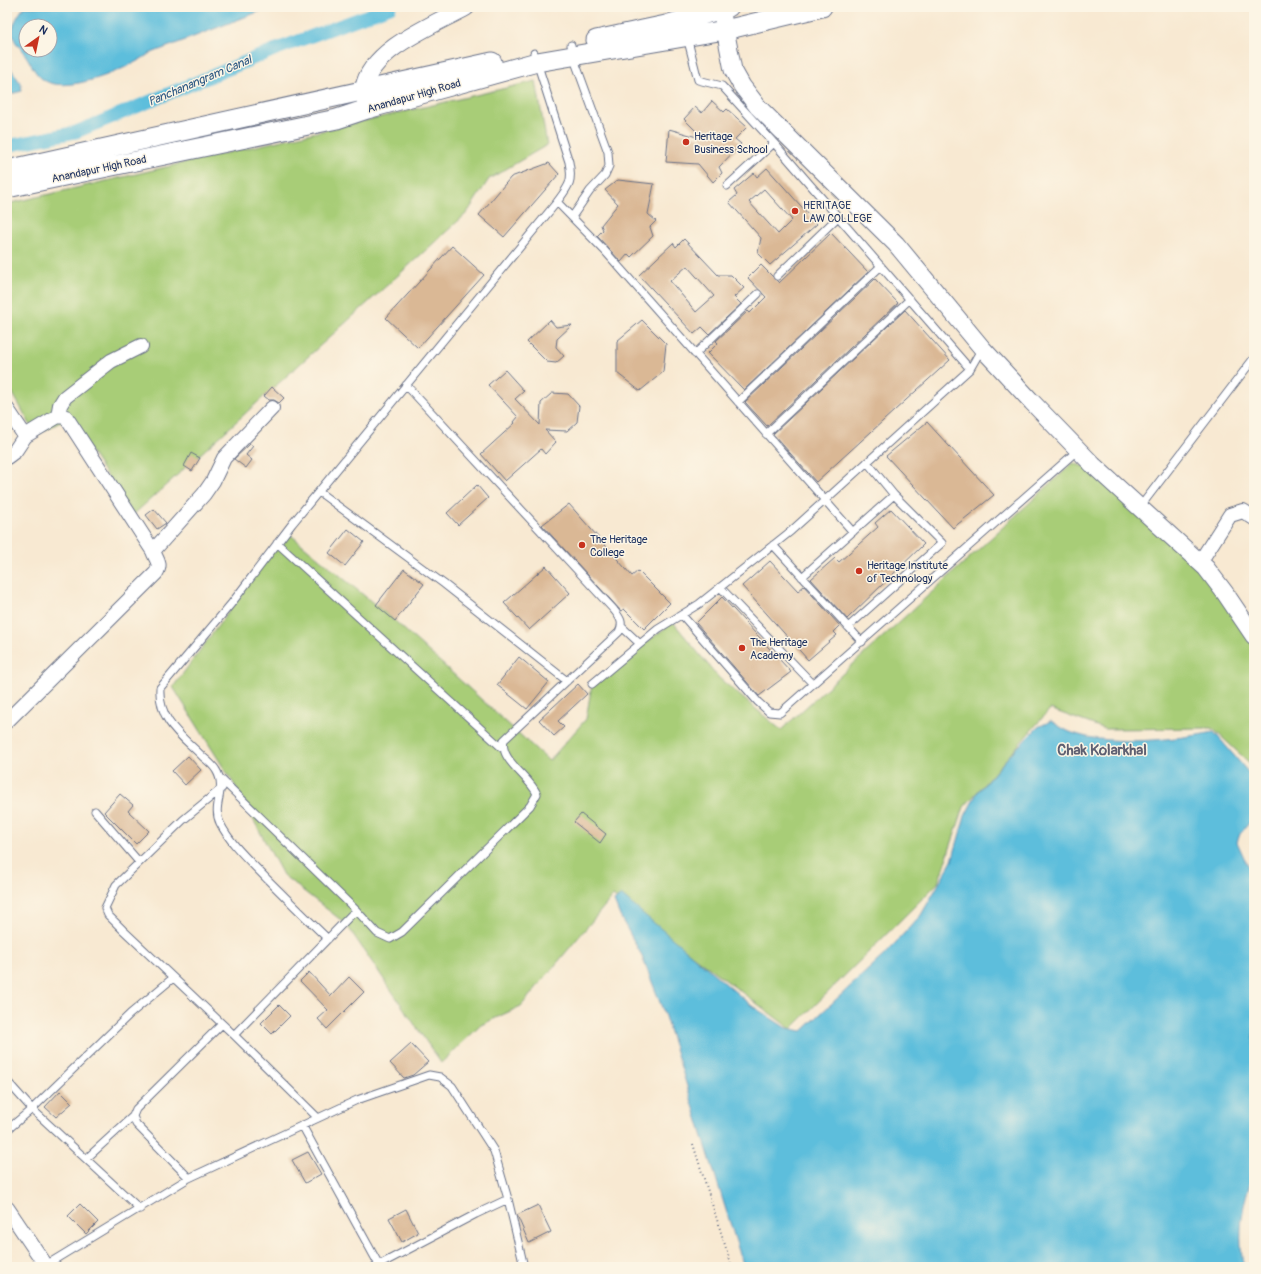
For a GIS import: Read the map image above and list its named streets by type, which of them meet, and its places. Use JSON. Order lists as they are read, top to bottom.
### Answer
{
  "streets": {
    "main road": ["Anandapur High Road"]
  },
  "districts": ["Chak Kolarkhal"],
  "water": ["Panchanangram Canal"],
  "places": [
    "Heritage Business School",
    "HERITAGE LAW COLLEGE",
    "The Heritage College",
    "Heritage Institute of Technology",
    "The Heritage Academy"
  ],
  "north": "top right"
}
